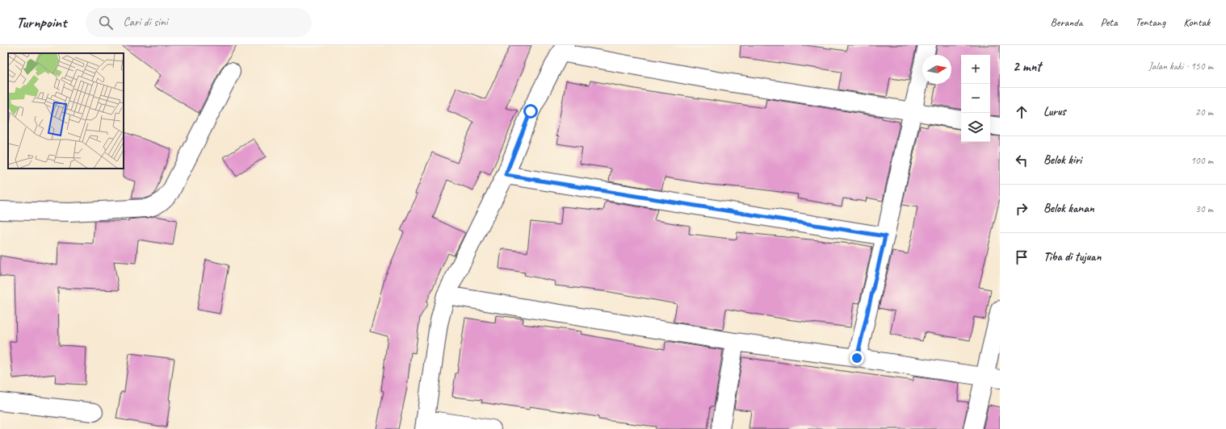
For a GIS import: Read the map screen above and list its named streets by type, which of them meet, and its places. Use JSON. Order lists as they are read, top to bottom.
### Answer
{
  "north": "right",
  "page": {
    "header": "Turnpoint",
    "search": "Cari di sini",
    "nav": [
      "Beranda",
      "Peta",
      "Tentang",
      "Kontak"
    ],
    "heading": ["2 mnt", "Jalan kaki · 150 m"],
    "map_buttons": ["+", "−"],
    "list": [
      ["Lurus", "20 m"],
      ["Belok kiri", "100 m"],
      ["Belok kanan", "30 m"],
      "Tiba di tujuan"
    ]
  }
}
